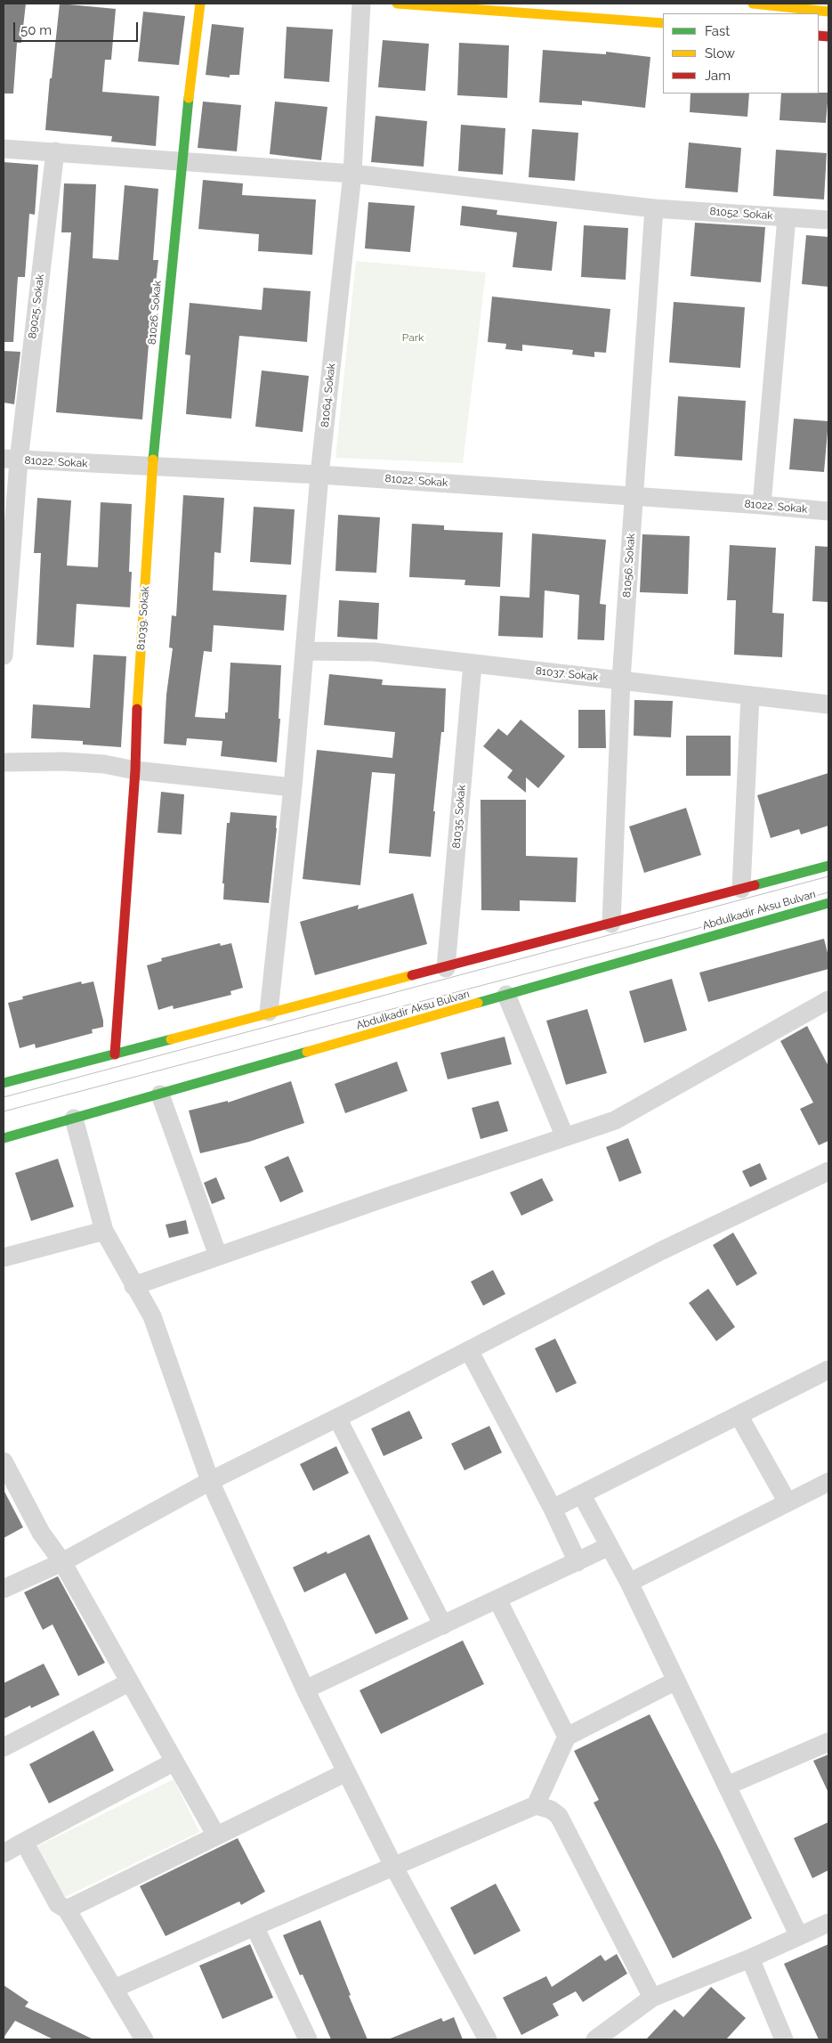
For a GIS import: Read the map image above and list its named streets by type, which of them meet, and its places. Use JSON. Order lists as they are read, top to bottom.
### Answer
{
  "streets": {
    "main road": ["81026. Sokak", "81039. Sokak", "Abdulkadir Aksu Bulvarı"],
    "street": [
      "81052. Sokak",
      "89025. Sokak",
      "81064. Sokak",
      "81022. Sokak",
      "81056. Sokak",
      "81037. Sokak",
      "81035. Sokak"
    ]
  },
  "crossings": [
    ["81052. Sokak", "89025. Sokak"],
    ["81052. Sokak", "81026. Sokak"],
    ["81052. Sokak", "81064. Sokak"],
    ["81052. Sokak", "81056. Sokak"],
    ["89025. Sokak", "81022. Sokak"],
    ["81026. Sokak", "81022. Sokak"],
    ["81026. Sokak", "81039. Sokak"],
    ["81064. Sokak", "81022. Sokak"],
    ["81064. Sokak", "81037. Sokak"],
    ["81022. Sokak", "81056. Sokak"],
    ["81022. Sokak", "81039. Sokak"],
    ["81056. Sokak", "81037. Sokak"],
    ["81037. Sokak", "81035. Sokak"]
  ],
  "parks": ["Park"],
  "legend": ["Fast", "Slow", "Jam"],
  "scale_bar": "50 m"
}
